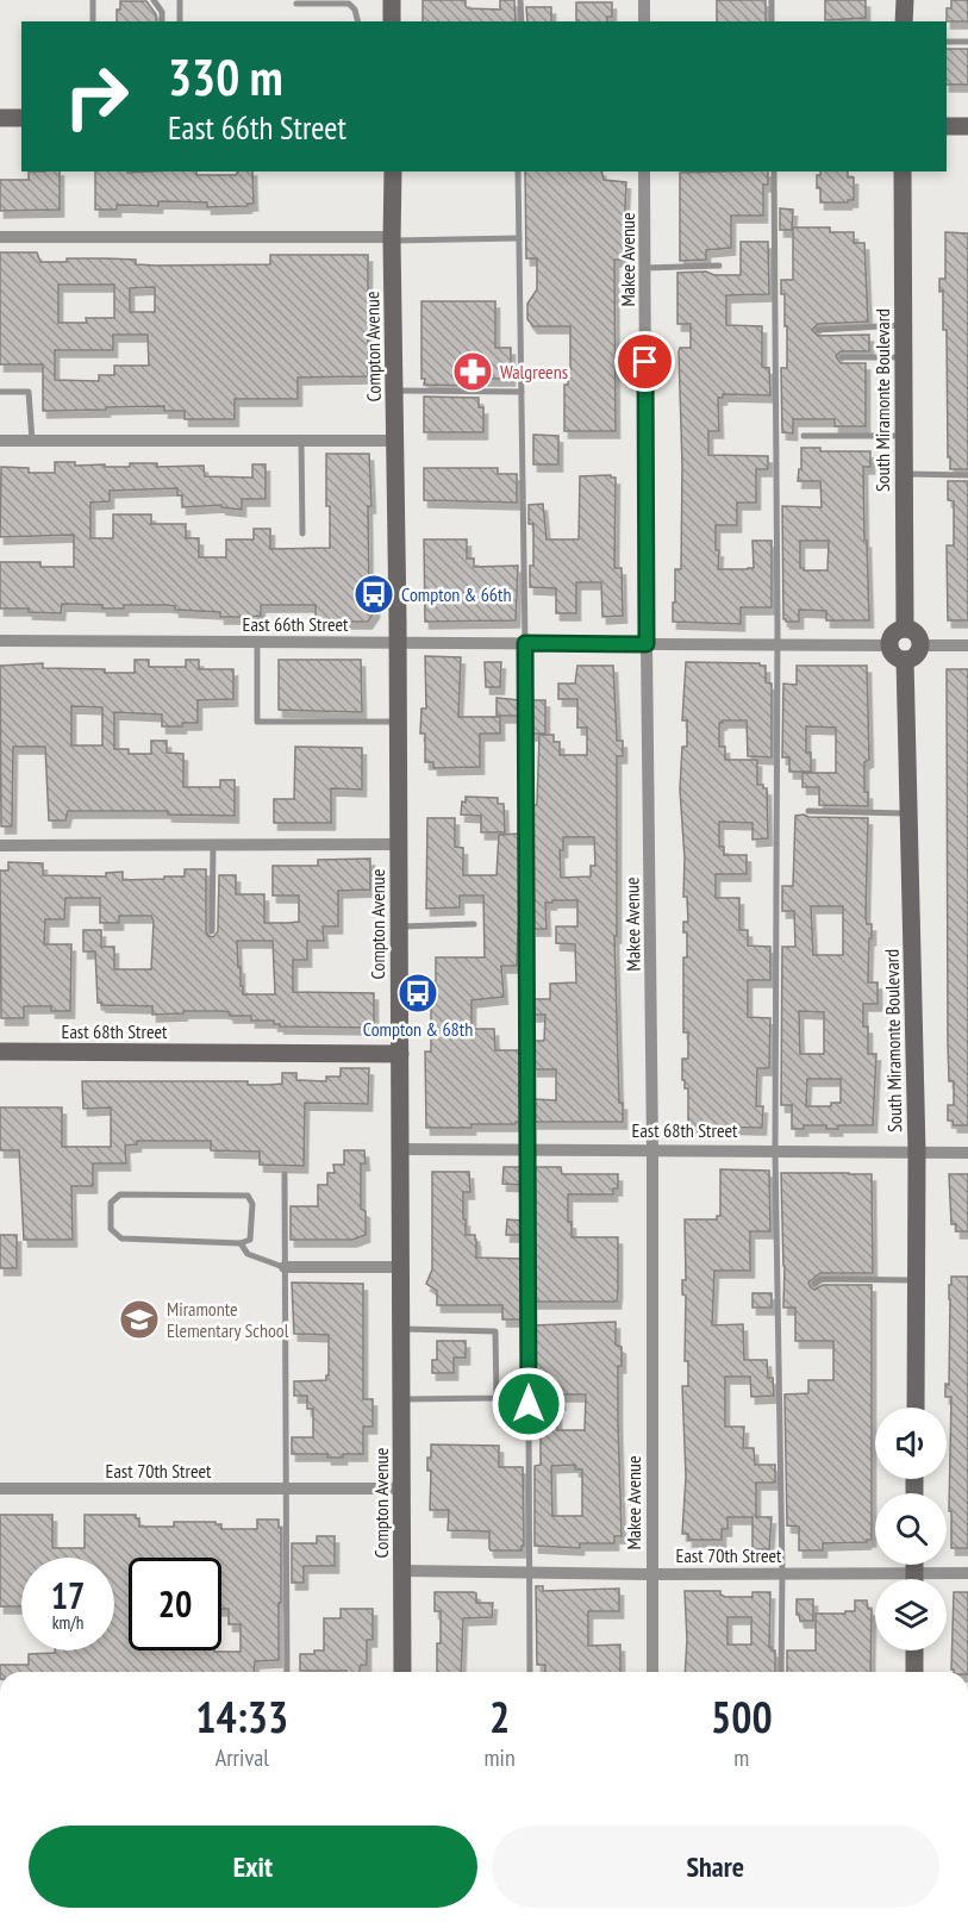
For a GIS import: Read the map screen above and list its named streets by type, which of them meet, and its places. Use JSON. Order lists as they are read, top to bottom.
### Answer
{
  "streets": {
    "street": [
      "Makee Avenue",
      "Compton Avenue",
      "South Miramonte Boulevard",
      "East 66th Street",
      "East 68th Street",
      "East 70th Street"
    ]
  },
  "crossings": [
    ["Makee Avenue", "East 66th Street"],
    ["Makee Avenue", "East 68th Street"],
    ["Makee Avenue", "East 70th Street"],
    ["Compton Avenue", "East 66th Street"],
    ["Compton Avenue", "East 68th Street"],
    ["Compton Avenue", "East 70th Street"],
    ["South Miramonte Boulevard", "East 66th Street"],
    ["South Miramonte Boulevard", "East 68th Street"]
  ],
  "places": {
    "pharmacy": ["Walgreens"],
    "bus stop": ["Compton & 66th", "Compton & 68th"],
    "school or university": ["Miramonte Elementary School"]
  },
  "page": {
    "turn": ["330 m", "East 66th Street"],
    "speed": "17 km/h",
    "limit": "20",
    "eta": [
      "14:33",
      "Arrival",
      "2",
      "min",
      "500",
      "m"
    ],
    "buttons": ["Exit", "Share"]
  }
}
